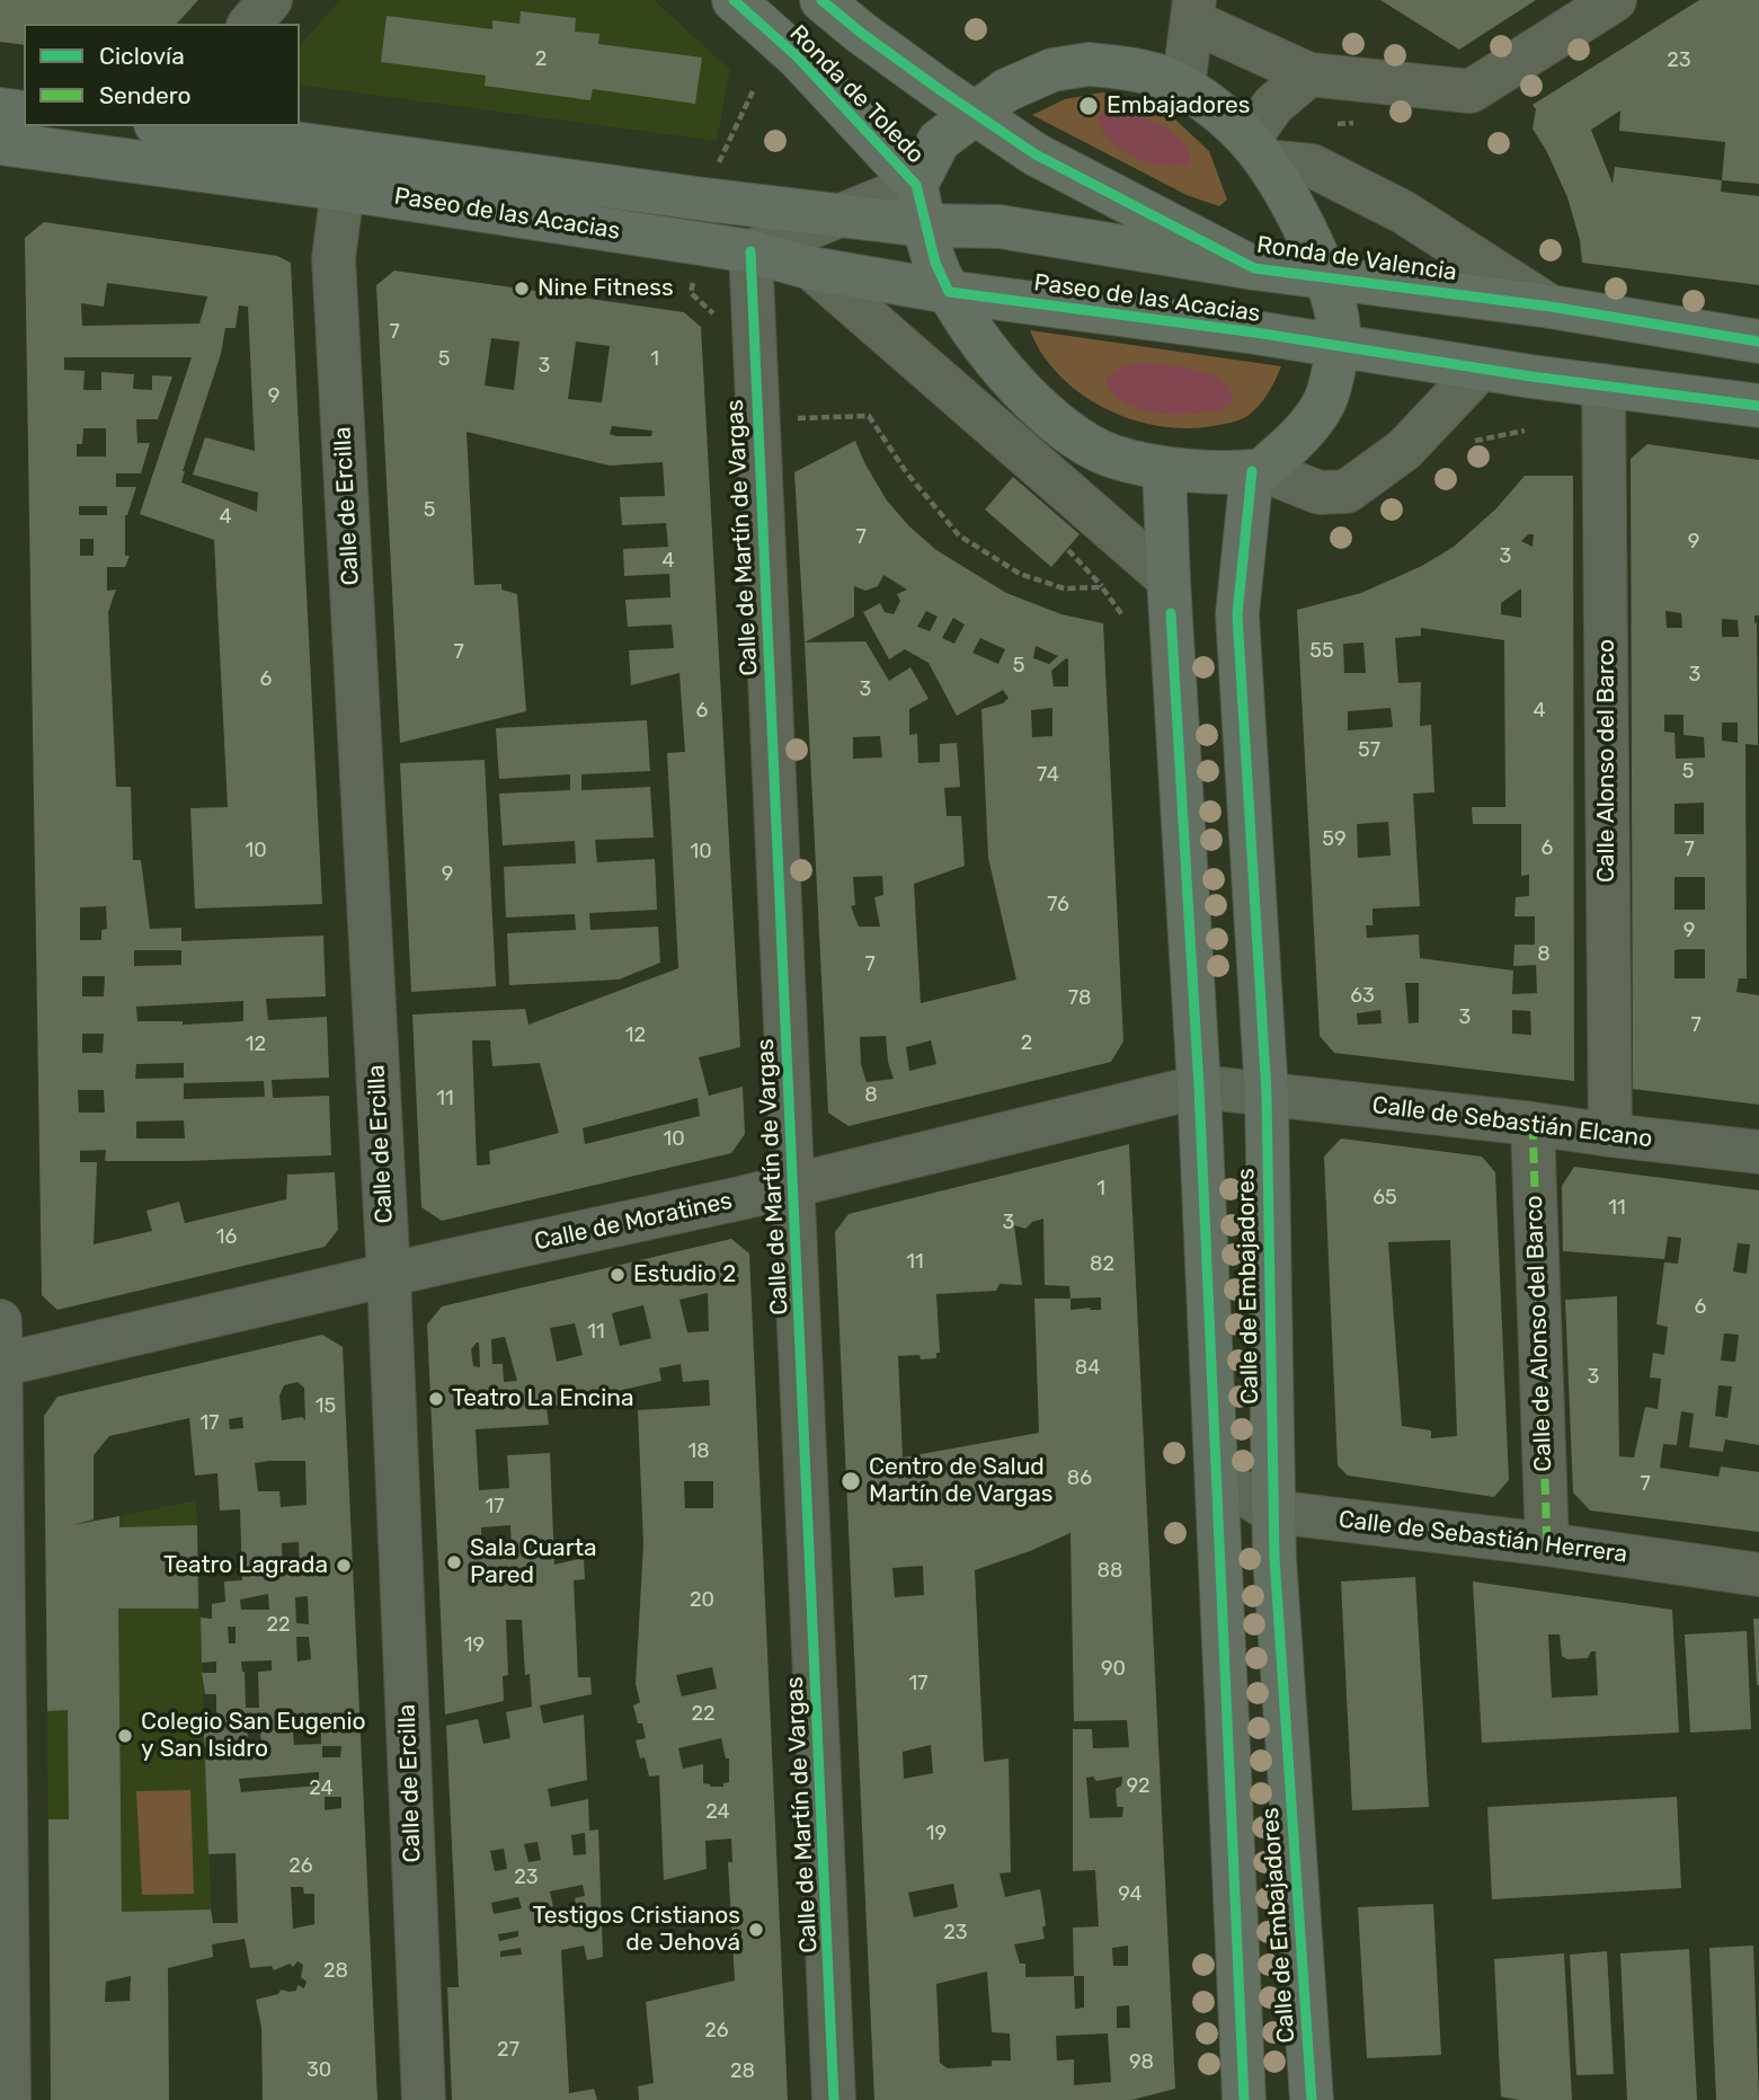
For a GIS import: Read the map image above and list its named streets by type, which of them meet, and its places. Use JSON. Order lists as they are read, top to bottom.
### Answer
{
  "streets": {
    "main road": [
      "Ronda de Toledo",
      "Paseo de las Acacias",
      "Ronda de Valencia",
      "Calle de Embajadores"
    ],
    "street": [
      "Calle de Ercilla",
      "Calle de Martín de Vargas",
      "Calle Alonso del Barco",
      "Calle de Sebastián Elcano",
      "Calle de Moratines",
      "Calle de Alonso del Barco",
      "Calle de Sebastián Herrera"
    ]
  },
  "crossings": [
    ["Ronda de Toledo", "Paseo de las Acacias"],
    ["Ronda de Toledo", "Ronda de Valencia"],
    ["Paseo de las Acacias", "Ronda de Valencia"],
    ["Paseo de las Acacias", "Calle de Ercilla"],
    ["Paseo de las Acacias", "Calle de Martín de Vargas"],
    ["Calle de Ercilla", "Calle de Moratines"],
    ["Calle de Martín de Vargas", "Calle de Moratines"],
    ["Calle Alonso del Barco", "Calle de Sebastián Elcano"],
    ["Calle de Sebastián Elcano", "Calle de Moratines"],
    ["Calle de Sebastián Elcano", "Calle de Embajadores"],
    ["Calle de Sebastián Elcano", "Calle de Alonso del Barco"],
    ["Calle de Moratines", "Calle de Embajadores"],
    ["Calle de Embajadores", "Calle de Sebastián Herrera"],
    ["Calle de Alonso del Barco", "Calle de Sebastián Herrera"]
  ],
  "places": [
    "Embajadores",
    "Nine Fitness",
    "Estudio 2",
    "Teatro La Encina",
    "Centro de Salud Martín de Vargas",
    "Sala Cuarta Pared",
    "Teatro Lagrada",
    "Colegio San Eugenio y San Isidro",
    "Testigos Cristianos de Jehová"
  ],
  "house_numbers": [
    "2",
    "23",
    "7",
    "5",
    "1",
    "3",
    "9",
    "5",
    "4",
    "7",
    "9",
    "3",
    "4",
    "55",
    "7",
    "5",
    "3",
    "6",
    "3",
    "6",
    "4",
    "57",
    "5",
    "74",
    "59",
    "6",
    "7",
    "10",
    "10",
    "9",
    "76",
    "9",
    "8",
    "7",
    "63",
    "78",
    "3",
    "7",
    "12",
    "2",
    "12",
    "8",
    "11",
    "10",
    "1",
    "65",
    "11",
    "3",
    "16",
    "11",
    "82",
    "6",
    "11",
    "84",
    "3",
    "15",
    "17",
    "18",
    "86",
    "7",
    "17",
    "88",
    "20",
    "22",
    "19",
    "90",
    "17",
    "22",
    "92",
    "24",
    "24",
    "19",
    "26",
    "23",
    "94",
    "23",
    "28",
    "26",
    "27",
    "98",
    "30",
    "28"
  ],
  "legend": ["Ciclovía", "Sendero"]
}
